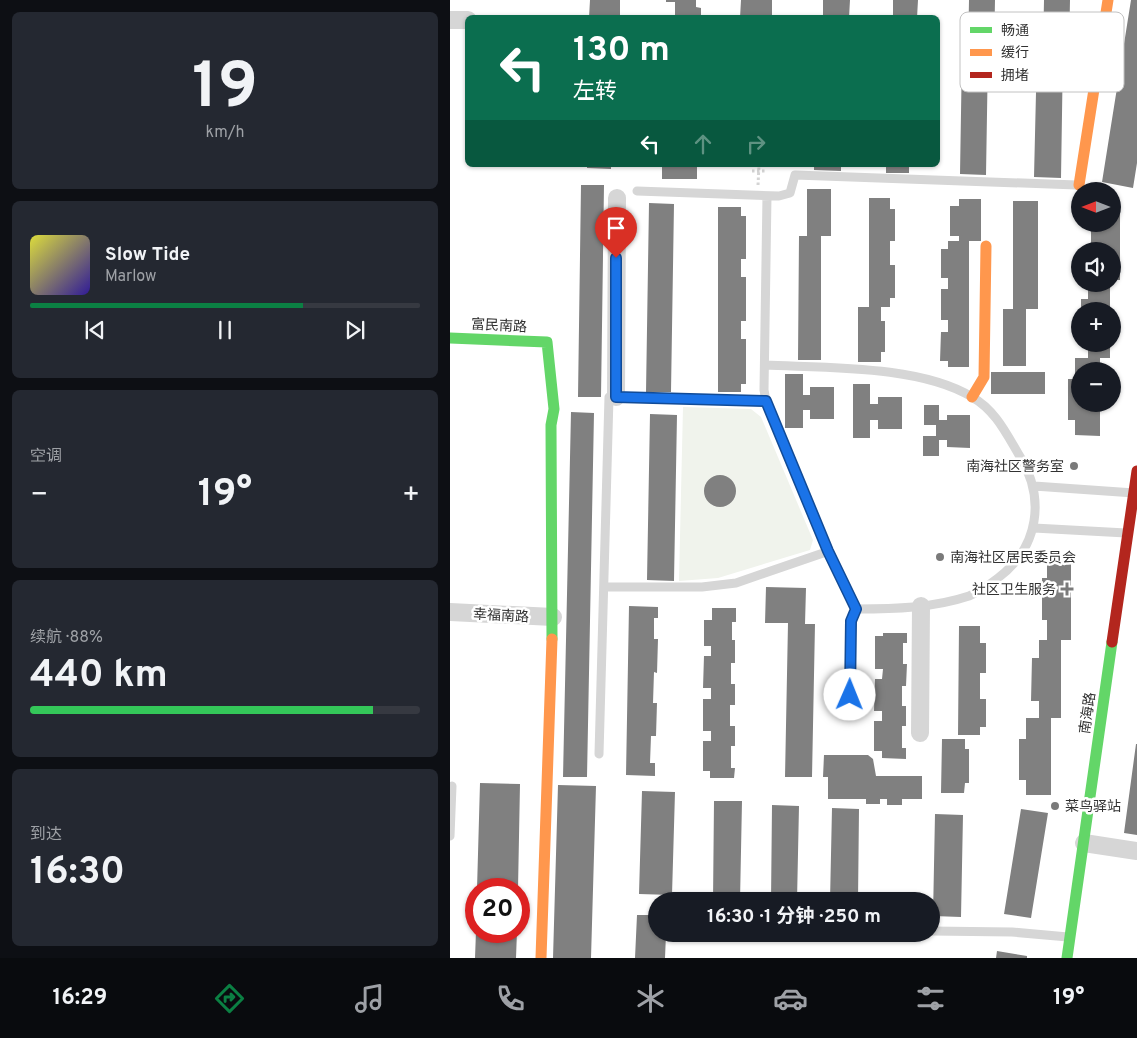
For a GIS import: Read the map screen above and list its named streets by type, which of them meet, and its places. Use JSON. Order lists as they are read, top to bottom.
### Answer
{
  "streets": {
    "street": ["富民南路", "幸福南路", "南海路"]
  },
  "crossings": [
    ["富民南路", "幸福南路"]
  ],
  "places": {
    "other": ["南海社区警务室", "南海社区居民委员会", "菜鸟驿站"],
    "health": ["社区卫生服务"]
  },
  "legend": ["畅通", "缓行", "拥堵"],
  "north": "left",
  "page": {
    "tile": [
      ["19", "km/h"],
      "空调",
      ["续航 · 88%", "440 km"],
      ["到达", "16:30"]
    ],
    "turn": ["130 m", "左转"],
    "map_buttons": ["+", "−"],
    "song": ["Slow Tide", "Marlow"],
    "heat": ["−", "19°", "+"],
    "limit": "20",
    "trip": "16:30 · 1 分钟 · 250 m",
    "tabs": ["16:29", "19°"]
  }
}
